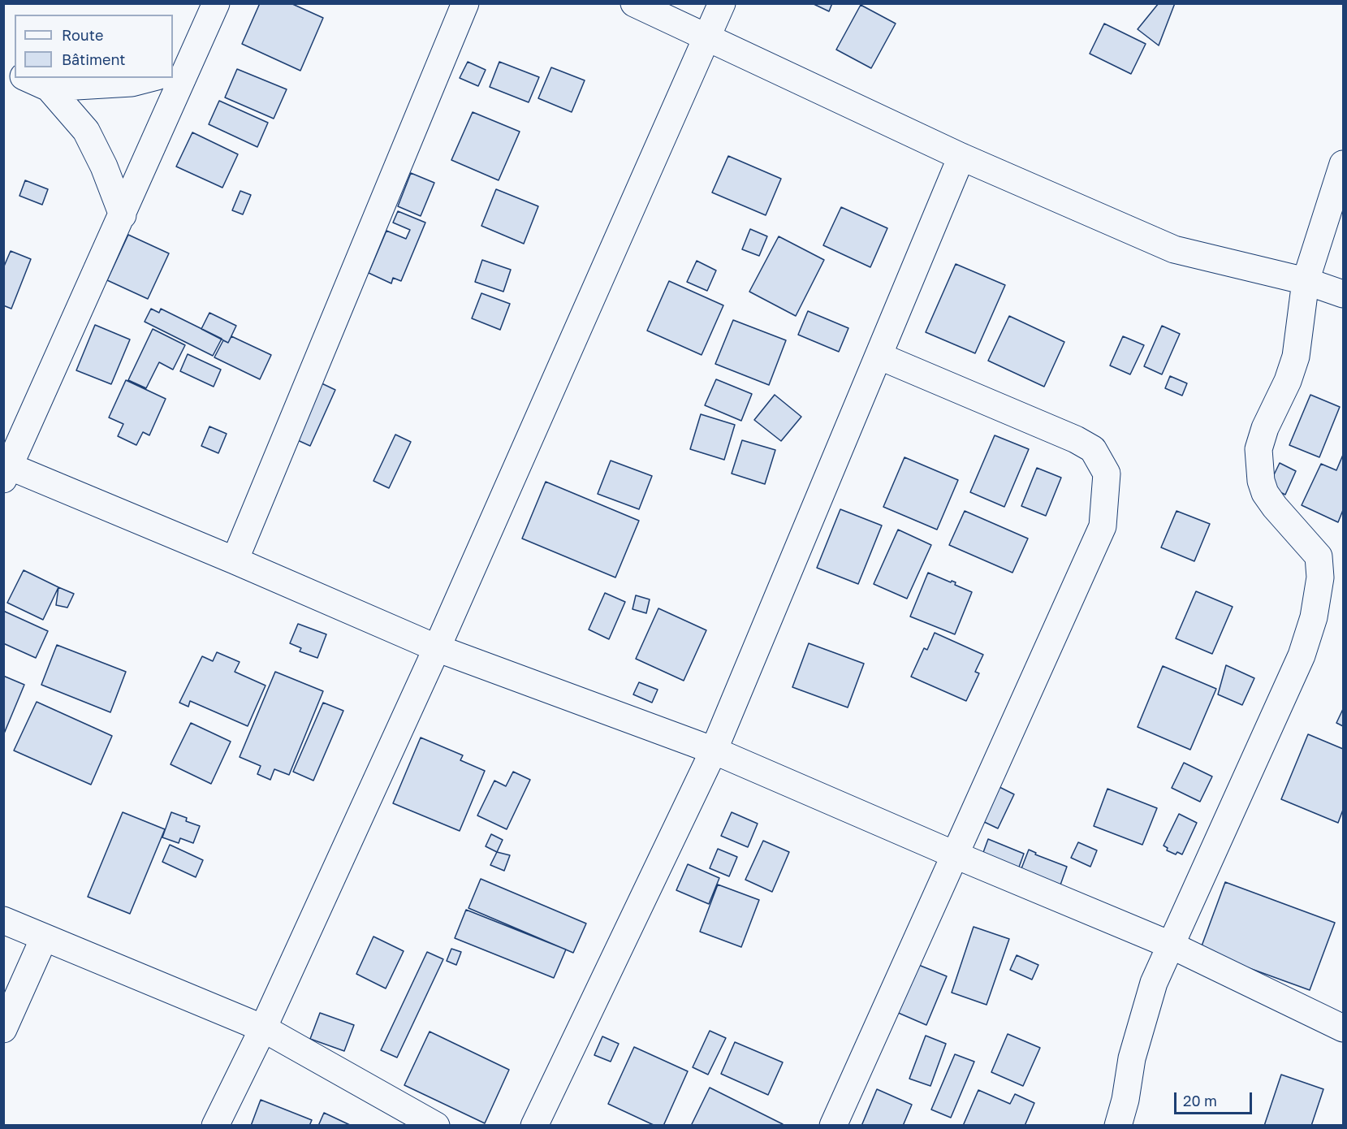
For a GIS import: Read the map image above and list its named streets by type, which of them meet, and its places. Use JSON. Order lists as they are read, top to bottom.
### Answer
{
  "legend": ["Route", "Bâtiment"],
  "scale_bar": "20 m"
}
